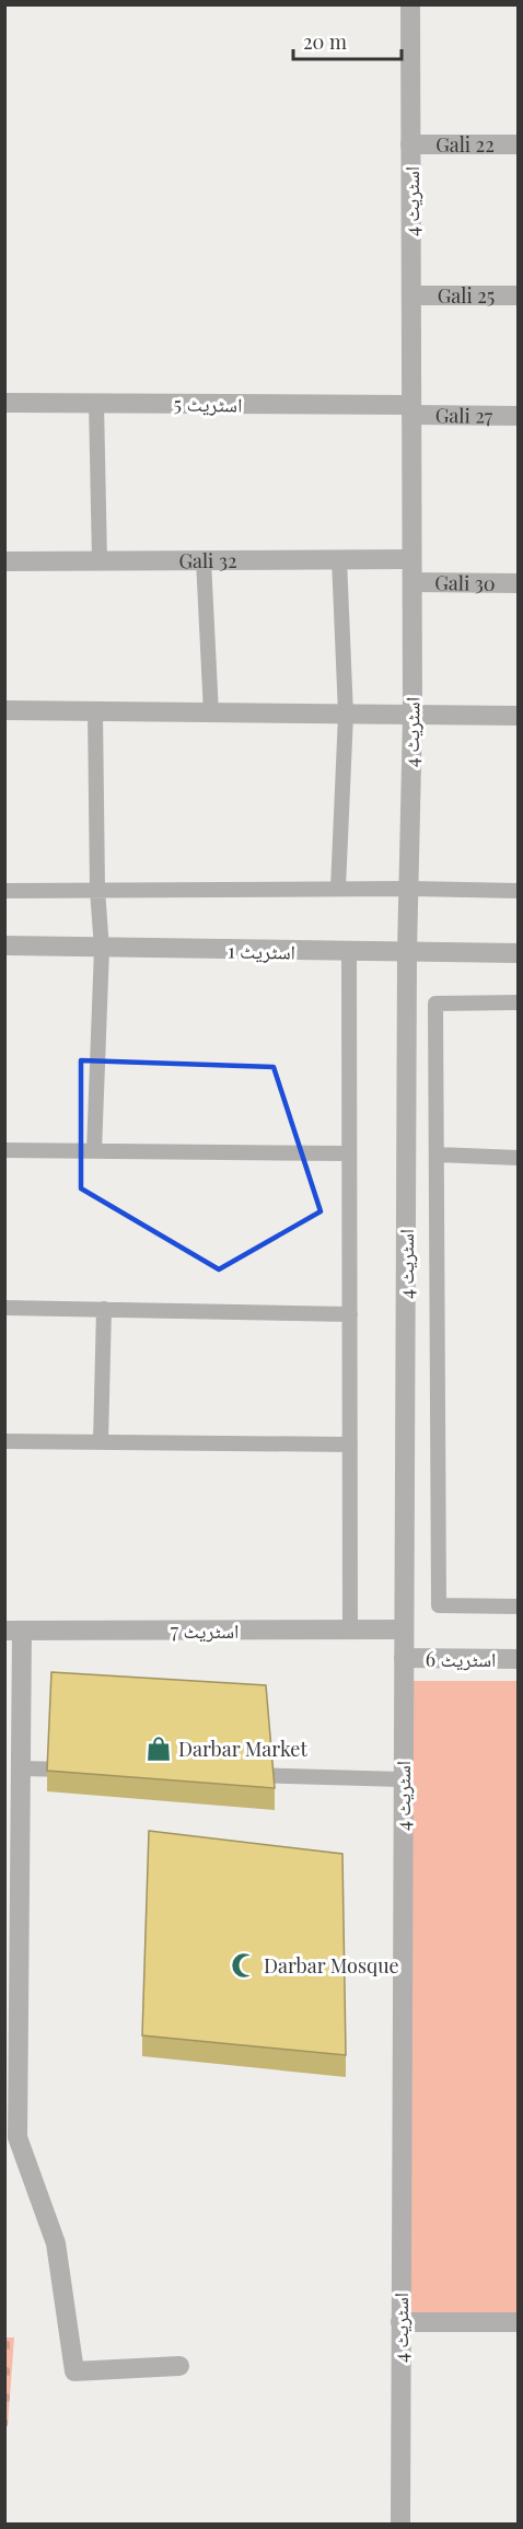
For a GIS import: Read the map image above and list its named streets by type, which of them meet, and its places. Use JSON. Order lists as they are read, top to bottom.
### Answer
{
  "streets": {
    "street": [
      "Gali 22",
      "اسٹریٹ 4",
      "Gali 25",
      "اسٹریٹ 5",
      "Gali 27",
      "Gali 32",
      "Gali 30",
      "اسٹریٹ 1",
      "اسٹریٹ 7",
      "اسٹریٹ 6"
    ]
  },
  "crossings": [
    ["Gali 22", "اسٹریٹ 4"],
    ["اسٹریٹ 4", "Gali 25"],
    ["اسٹریٹ 4", "اسٹریٹ 5"],
    ["اسٹریٹ 4", "Gali 27"],
    ["اسٹریٹ 4", "Gali 32"],
    ["اسٹریٹ 4", "Gali 30"],
    ["اسٹریٹ 4", "اسٹریٹ 1"],
    ["اسٹریٹ 4", "اسٹریٹ 7"],
    ["اسٹریٹ 4", "اسٹریٹ 6"],
    ["اسٹریٹ 5", "Gali 27"]
  ],
  "places": {
    "shop": ["Darbar Market"],
    "mosque": ["Darbar Mosque"]
  },
  "scale_bar": "20 m"
}
